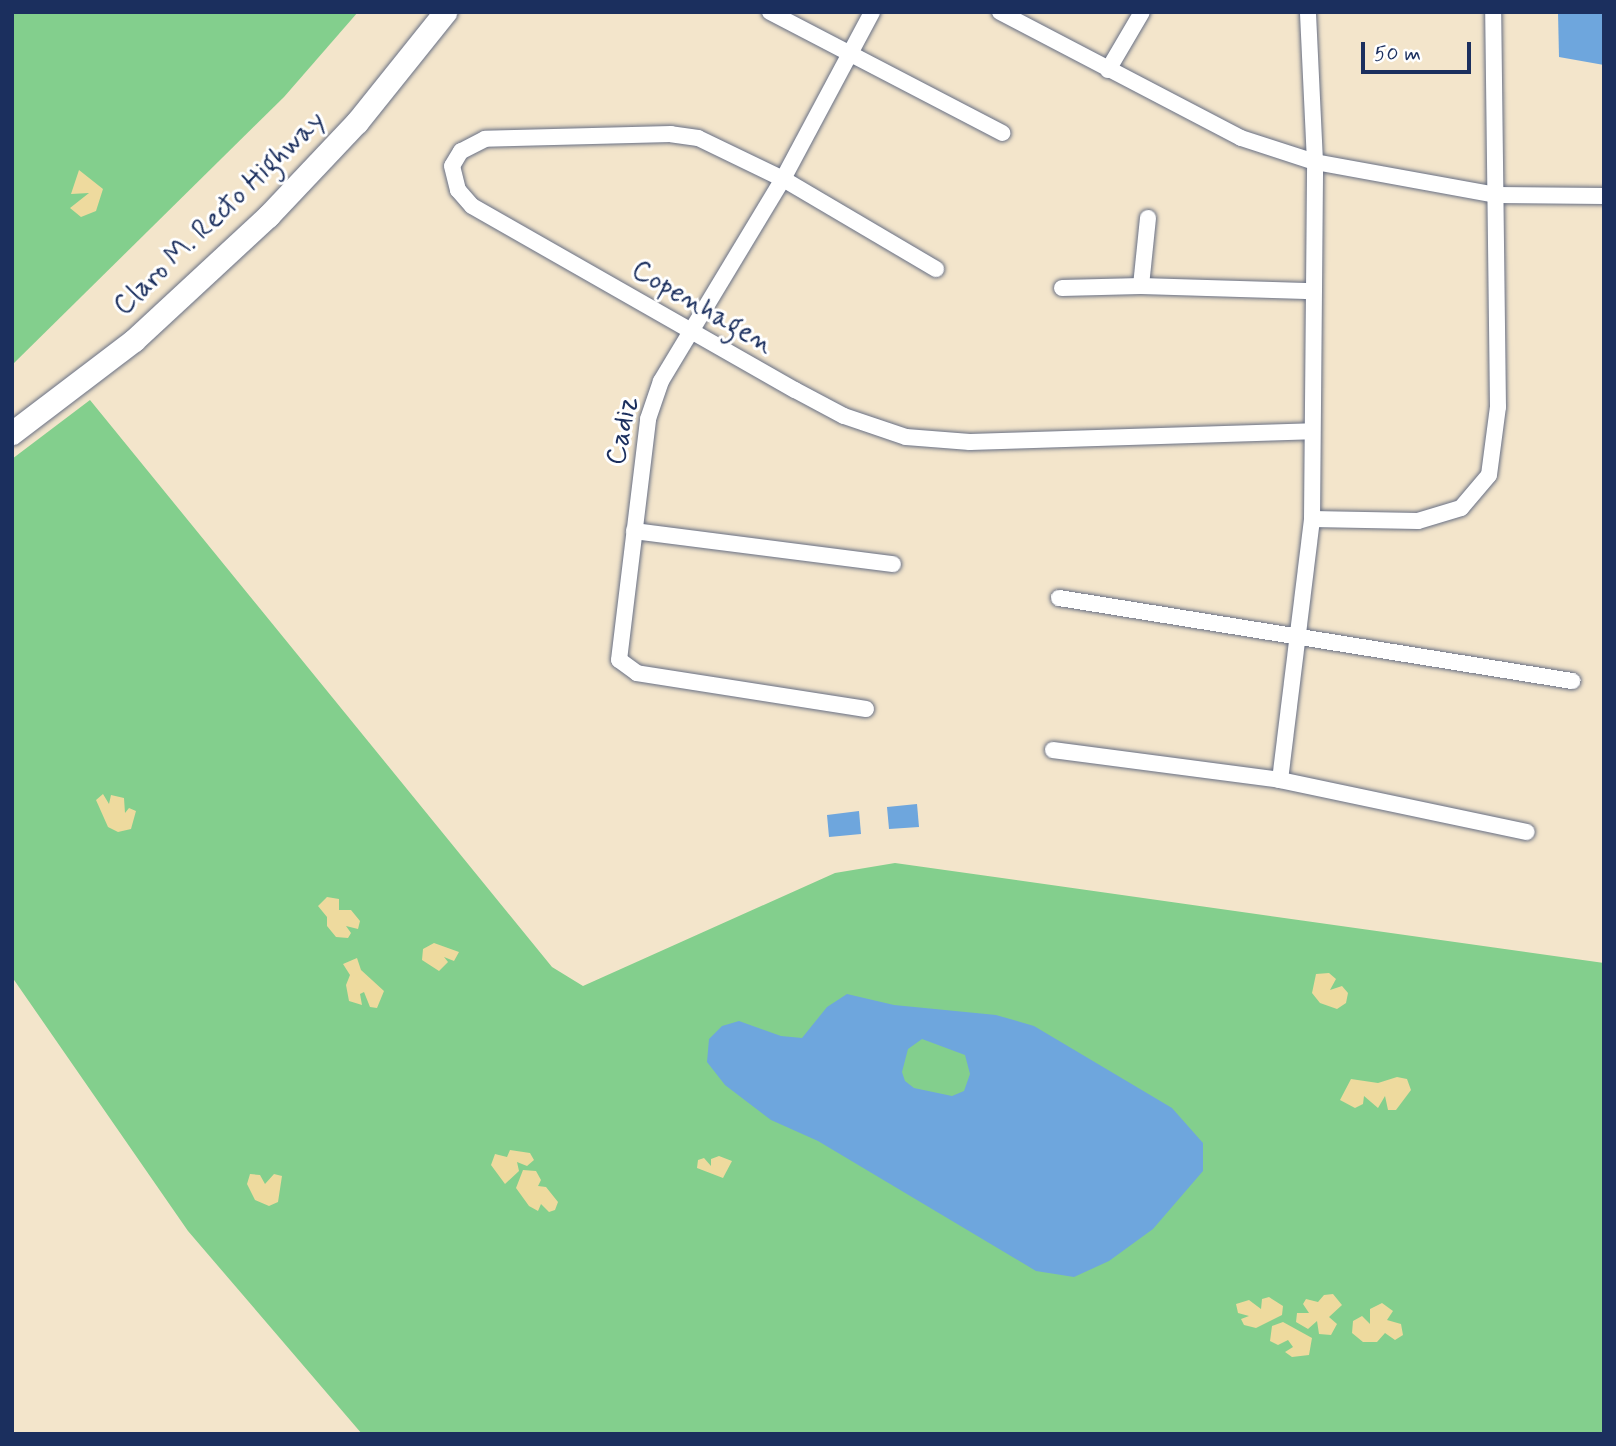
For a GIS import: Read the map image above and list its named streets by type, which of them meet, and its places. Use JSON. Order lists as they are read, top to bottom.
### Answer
{
  "streets": {
    "main road": ["Claro M. Recto Highway"],
    "street": ["Copenhagen", "Cadiz"]
  },
  "crossings": [
    ["Copenhagen", "Cadiz"]
  ],
  "scale_bar": "50 m"
}
